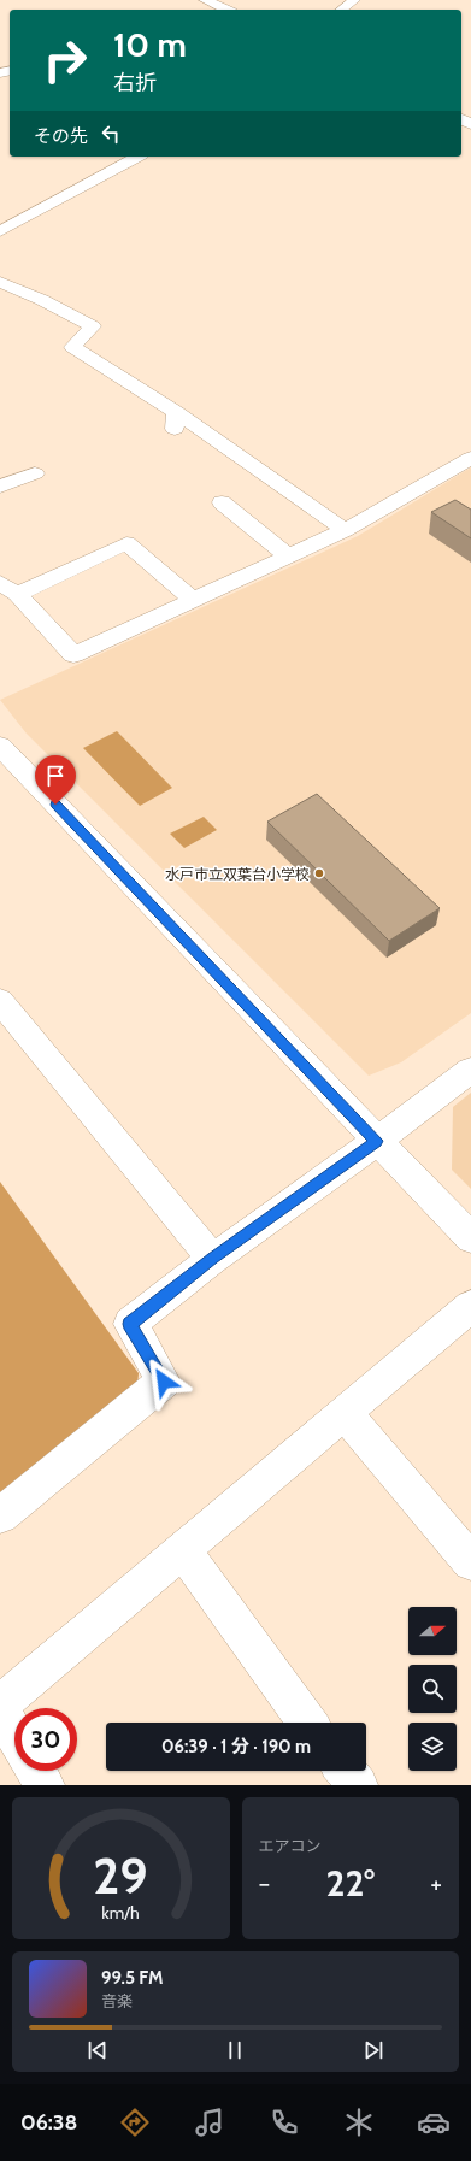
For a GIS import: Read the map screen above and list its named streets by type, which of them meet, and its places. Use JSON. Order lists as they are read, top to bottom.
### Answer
{
  "places": ["水戸市立双葉台小学校"],
  "north": "right",
  "page": {
    "turn": ["10 m", "右折"],
    "then": "その先",
    "limit": "30",
    "trip": "06:39 · 1 分 · 190 m",
    "tile": "エアコン",
    "heat": ["−", "22°", "+"],
    "song": ["99.5 FM", "音楽"],
    "tabs": "06:38",
    "gauge": ["29", "km/h"]
  }
}
